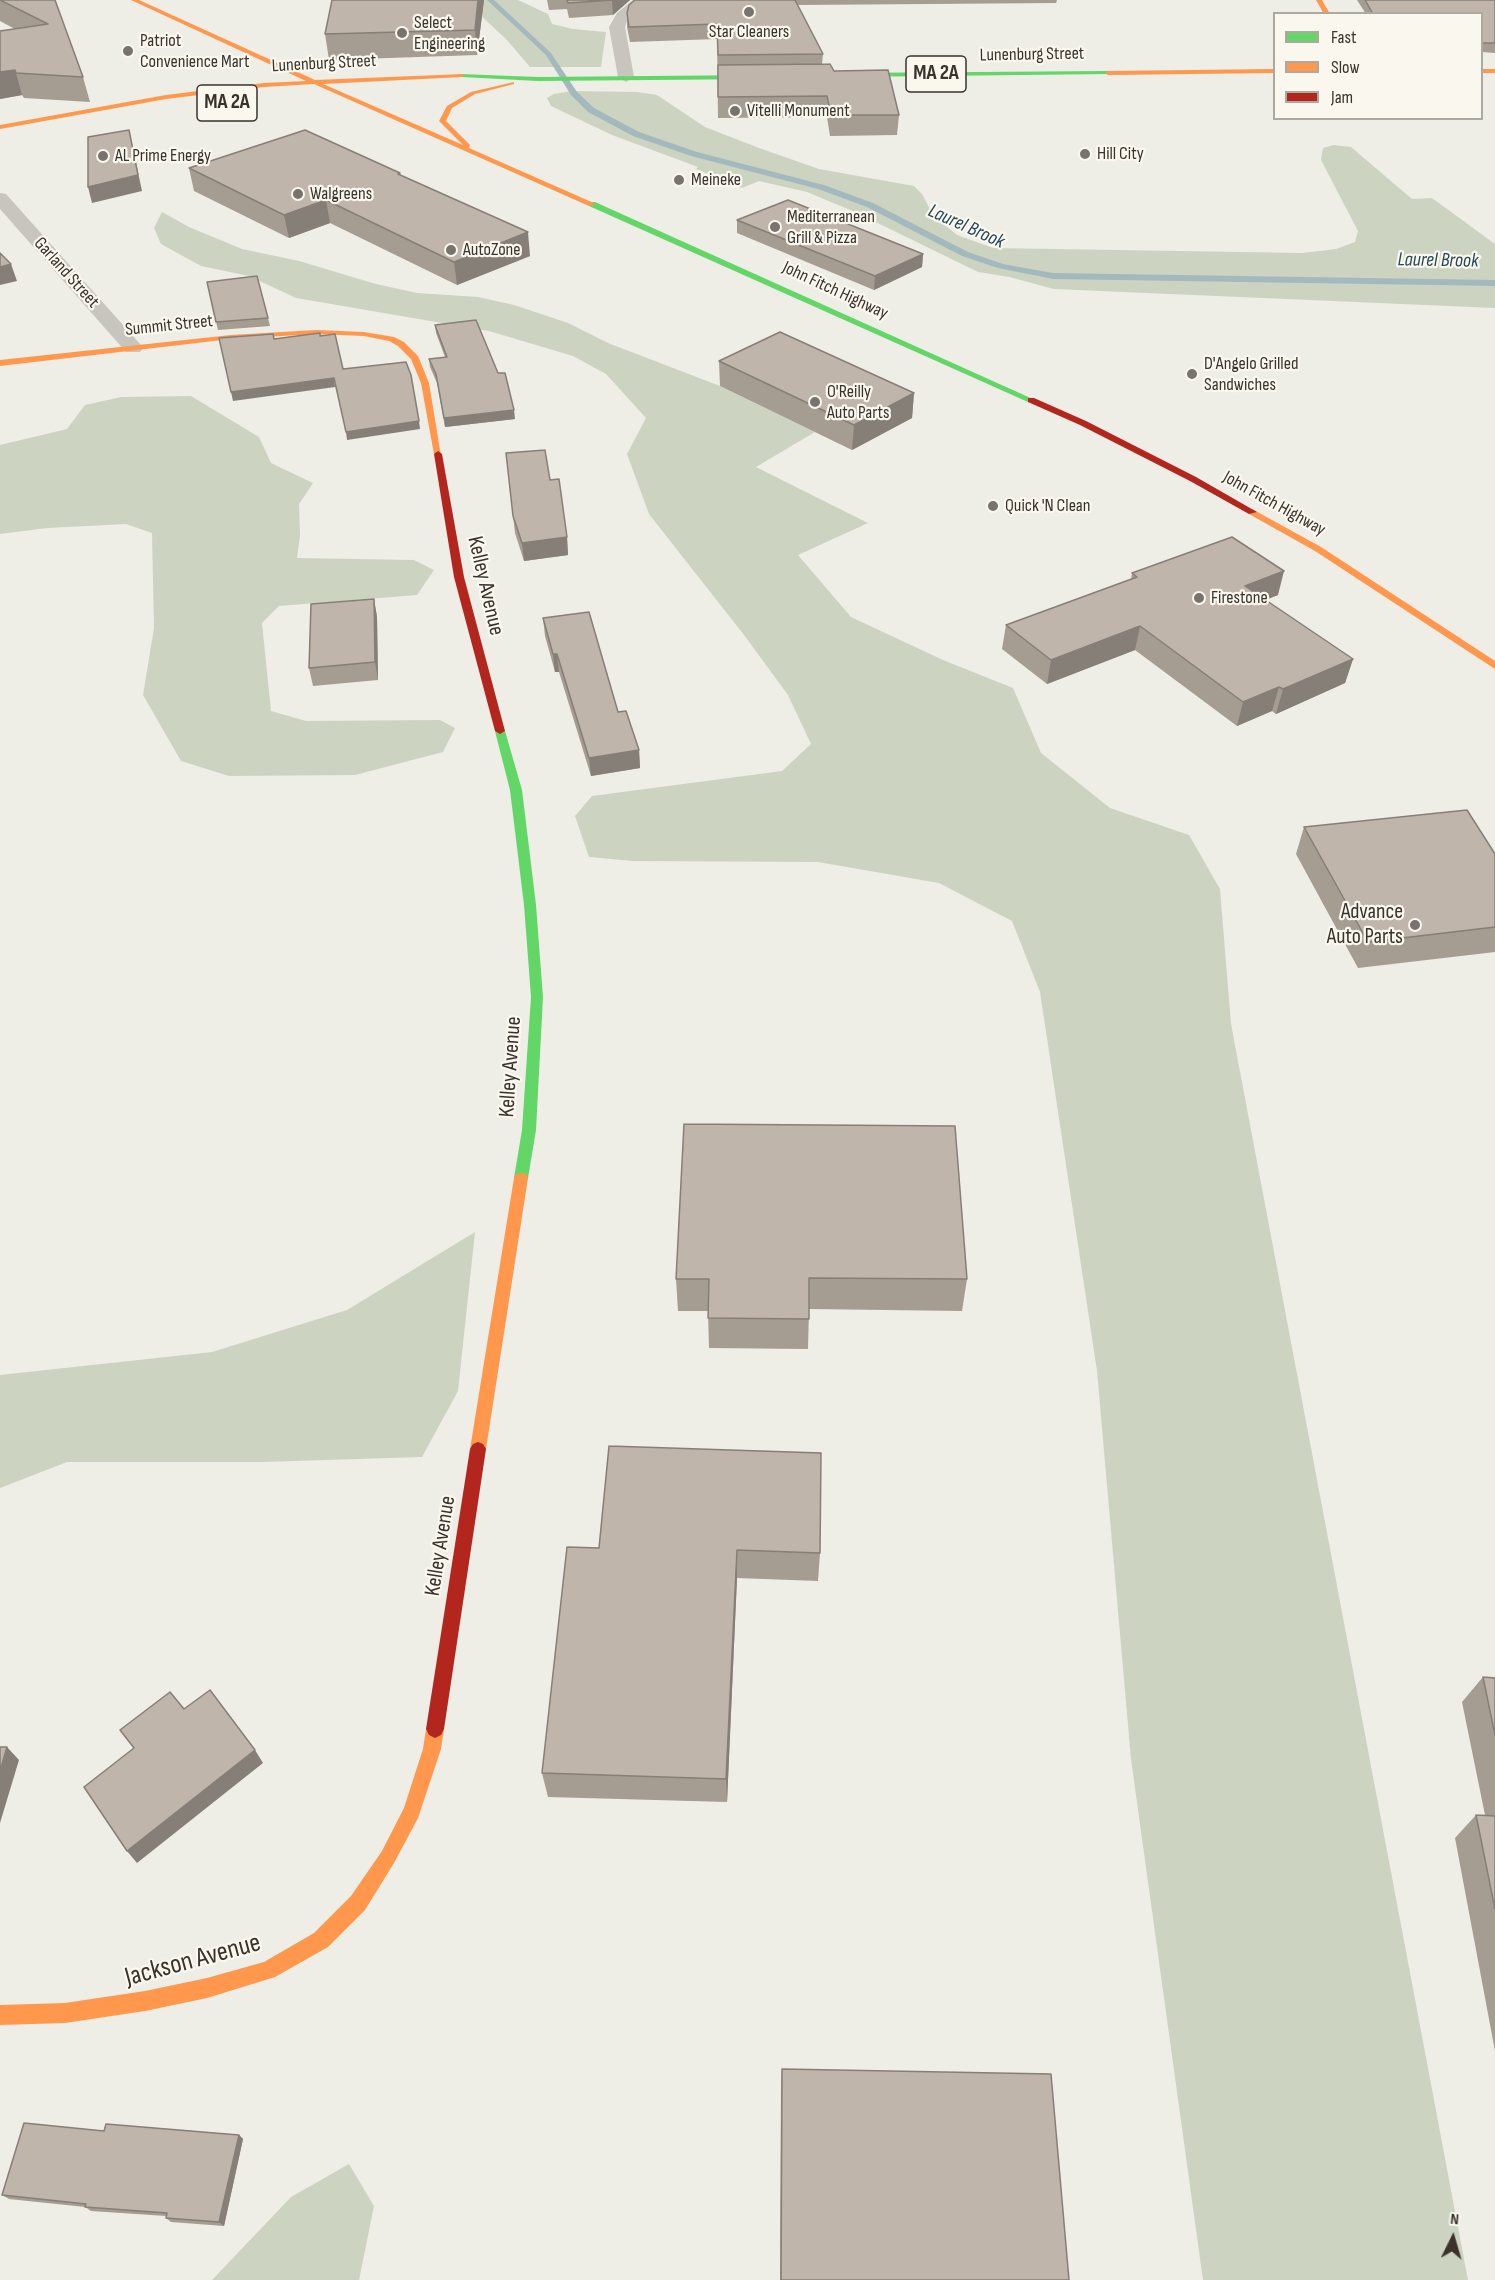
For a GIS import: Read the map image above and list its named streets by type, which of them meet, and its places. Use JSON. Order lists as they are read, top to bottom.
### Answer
{
  "streets": {
    "main road": [
      "Lunenburg Street",
      "MA 2A",
      "John Fitch Highway",
      "Summit Street",
      "Kelley Avenue",
      "Jackson Avenue"
    ],
    "street": ["Garland Street"]
  },
  "crossings": [
    ["Lunenburg Street", "John Fitch Highway"],
    ["Garland Street", "Summit Street"],
    ["Summit Street", "Kelley Avenue"],
    ["Kelley Avenue", "Jackson Avenue"]
  ],
  "water": ["Laurel Brook"],
  "places": [
    "Star Cleaners",
    "Select Engineering",
    "Patriot Convenience Mart",
    "Vitelli Monument",
    "Hill City",
    "AL Prime Energy",
    "Meineke",
    "Walgreens",
    "Mediterranean Grill & Pizza",
    "AutoZone",
    "D'Angelo Grilled Sandwiches",
    "O'Reilly Auto Parts",
    "Quick 'N Clean",
    "Firestone",
    "Advance Auto Parts"
  ],
  "legend": ["Fast", "Slow", "Jam"],
  "north": "top"
}
